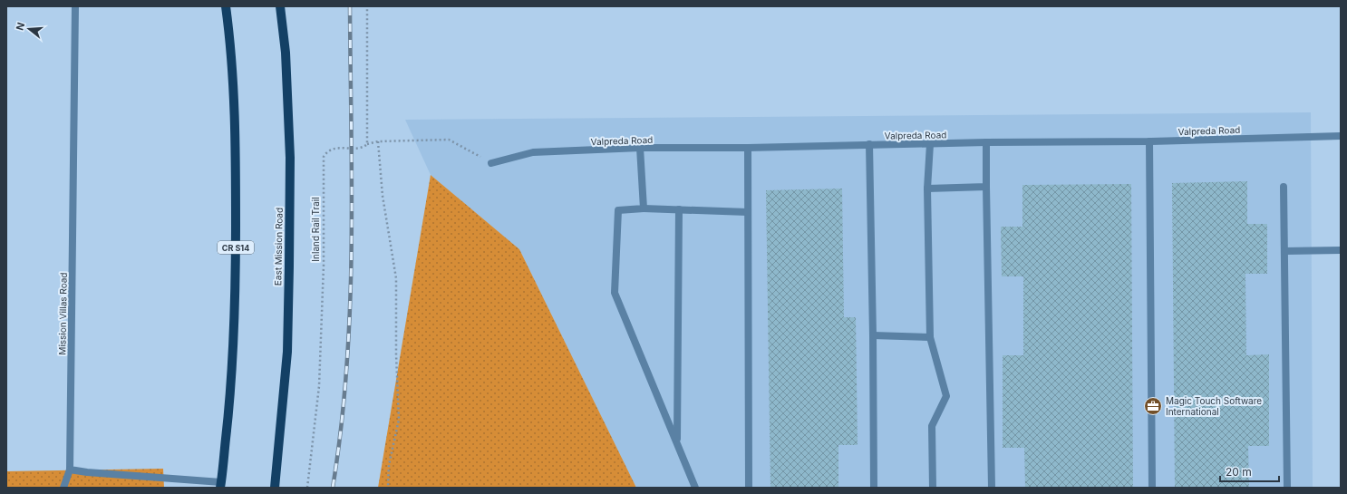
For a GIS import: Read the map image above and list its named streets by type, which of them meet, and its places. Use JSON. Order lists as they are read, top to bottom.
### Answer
{
  "streets": {
    "main road": ["East Mission Road", "CR S14"],
    "street": ["Valpreda Road", "Mission Villas Road"],
    "path": ["Inland Rail Trail"]
  },
  "crossings": [
    ["Valpreda Road", "Inland Rail Trail"]
  ],
  "places": {
    "office": ["Magic Touch Software International"]
  },
  "scale_bar": "20 m",
  "north": "left"
}
